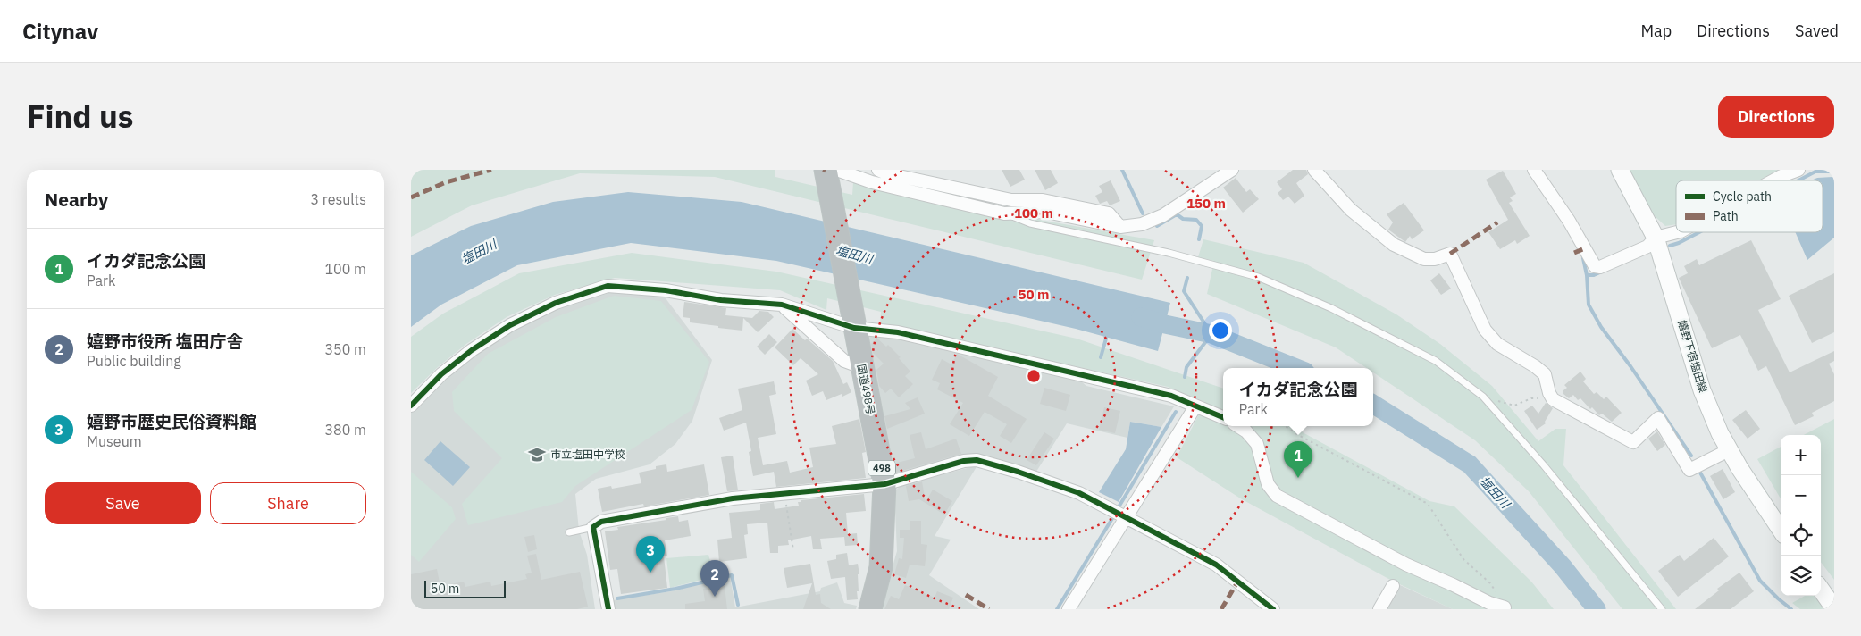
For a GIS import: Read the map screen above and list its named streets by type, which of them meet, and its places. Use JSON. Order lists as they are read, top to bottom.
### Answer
{
  "streets": {
    "highway": ["国道498号", "498"],
    "main road": ["嬉野下宿塩田線"]
  },
  "water": ["塩田川"],
  "places": {
    "school or university": ["市立塩田中学校"]
  },
  "legend": ["Cycle path", "Path"],
  "scale_bar": "50 m",
  "page": {
    "header": "Citynav",
    "nav": ["Map", "Directions", "Saved"],
    "title": "Find us",
    "buttons": [
      "Directions",
      ["Save", "Share"]
    ],
    "heading": ["Nearby", "3 results"],
    "list": [
      {
        "mark": "1",
        "name": "イカダ記念公園",
        "note": "Park",
        "value": "100 m"
      },
      {
        "mark": "2",
        "name": "嬉野市役所 塩田庁舎",
        "note": "Public building",
        "value": "350 m"
      },
      {
        "mark": "3",
        "name": "嬉野市歴史民俗資料館",
        "note": "Museum",
        "value": "380 m"
      }
    ],
    "popup": ["イカダ記念公園", "Park"],
    "map_buttons": ["+", "−"],
    "pins": ["1", "3", "2"],
    "scale": "50 m"
  },
  "rings": ["150 m", "100 m", "50 m"]
}
